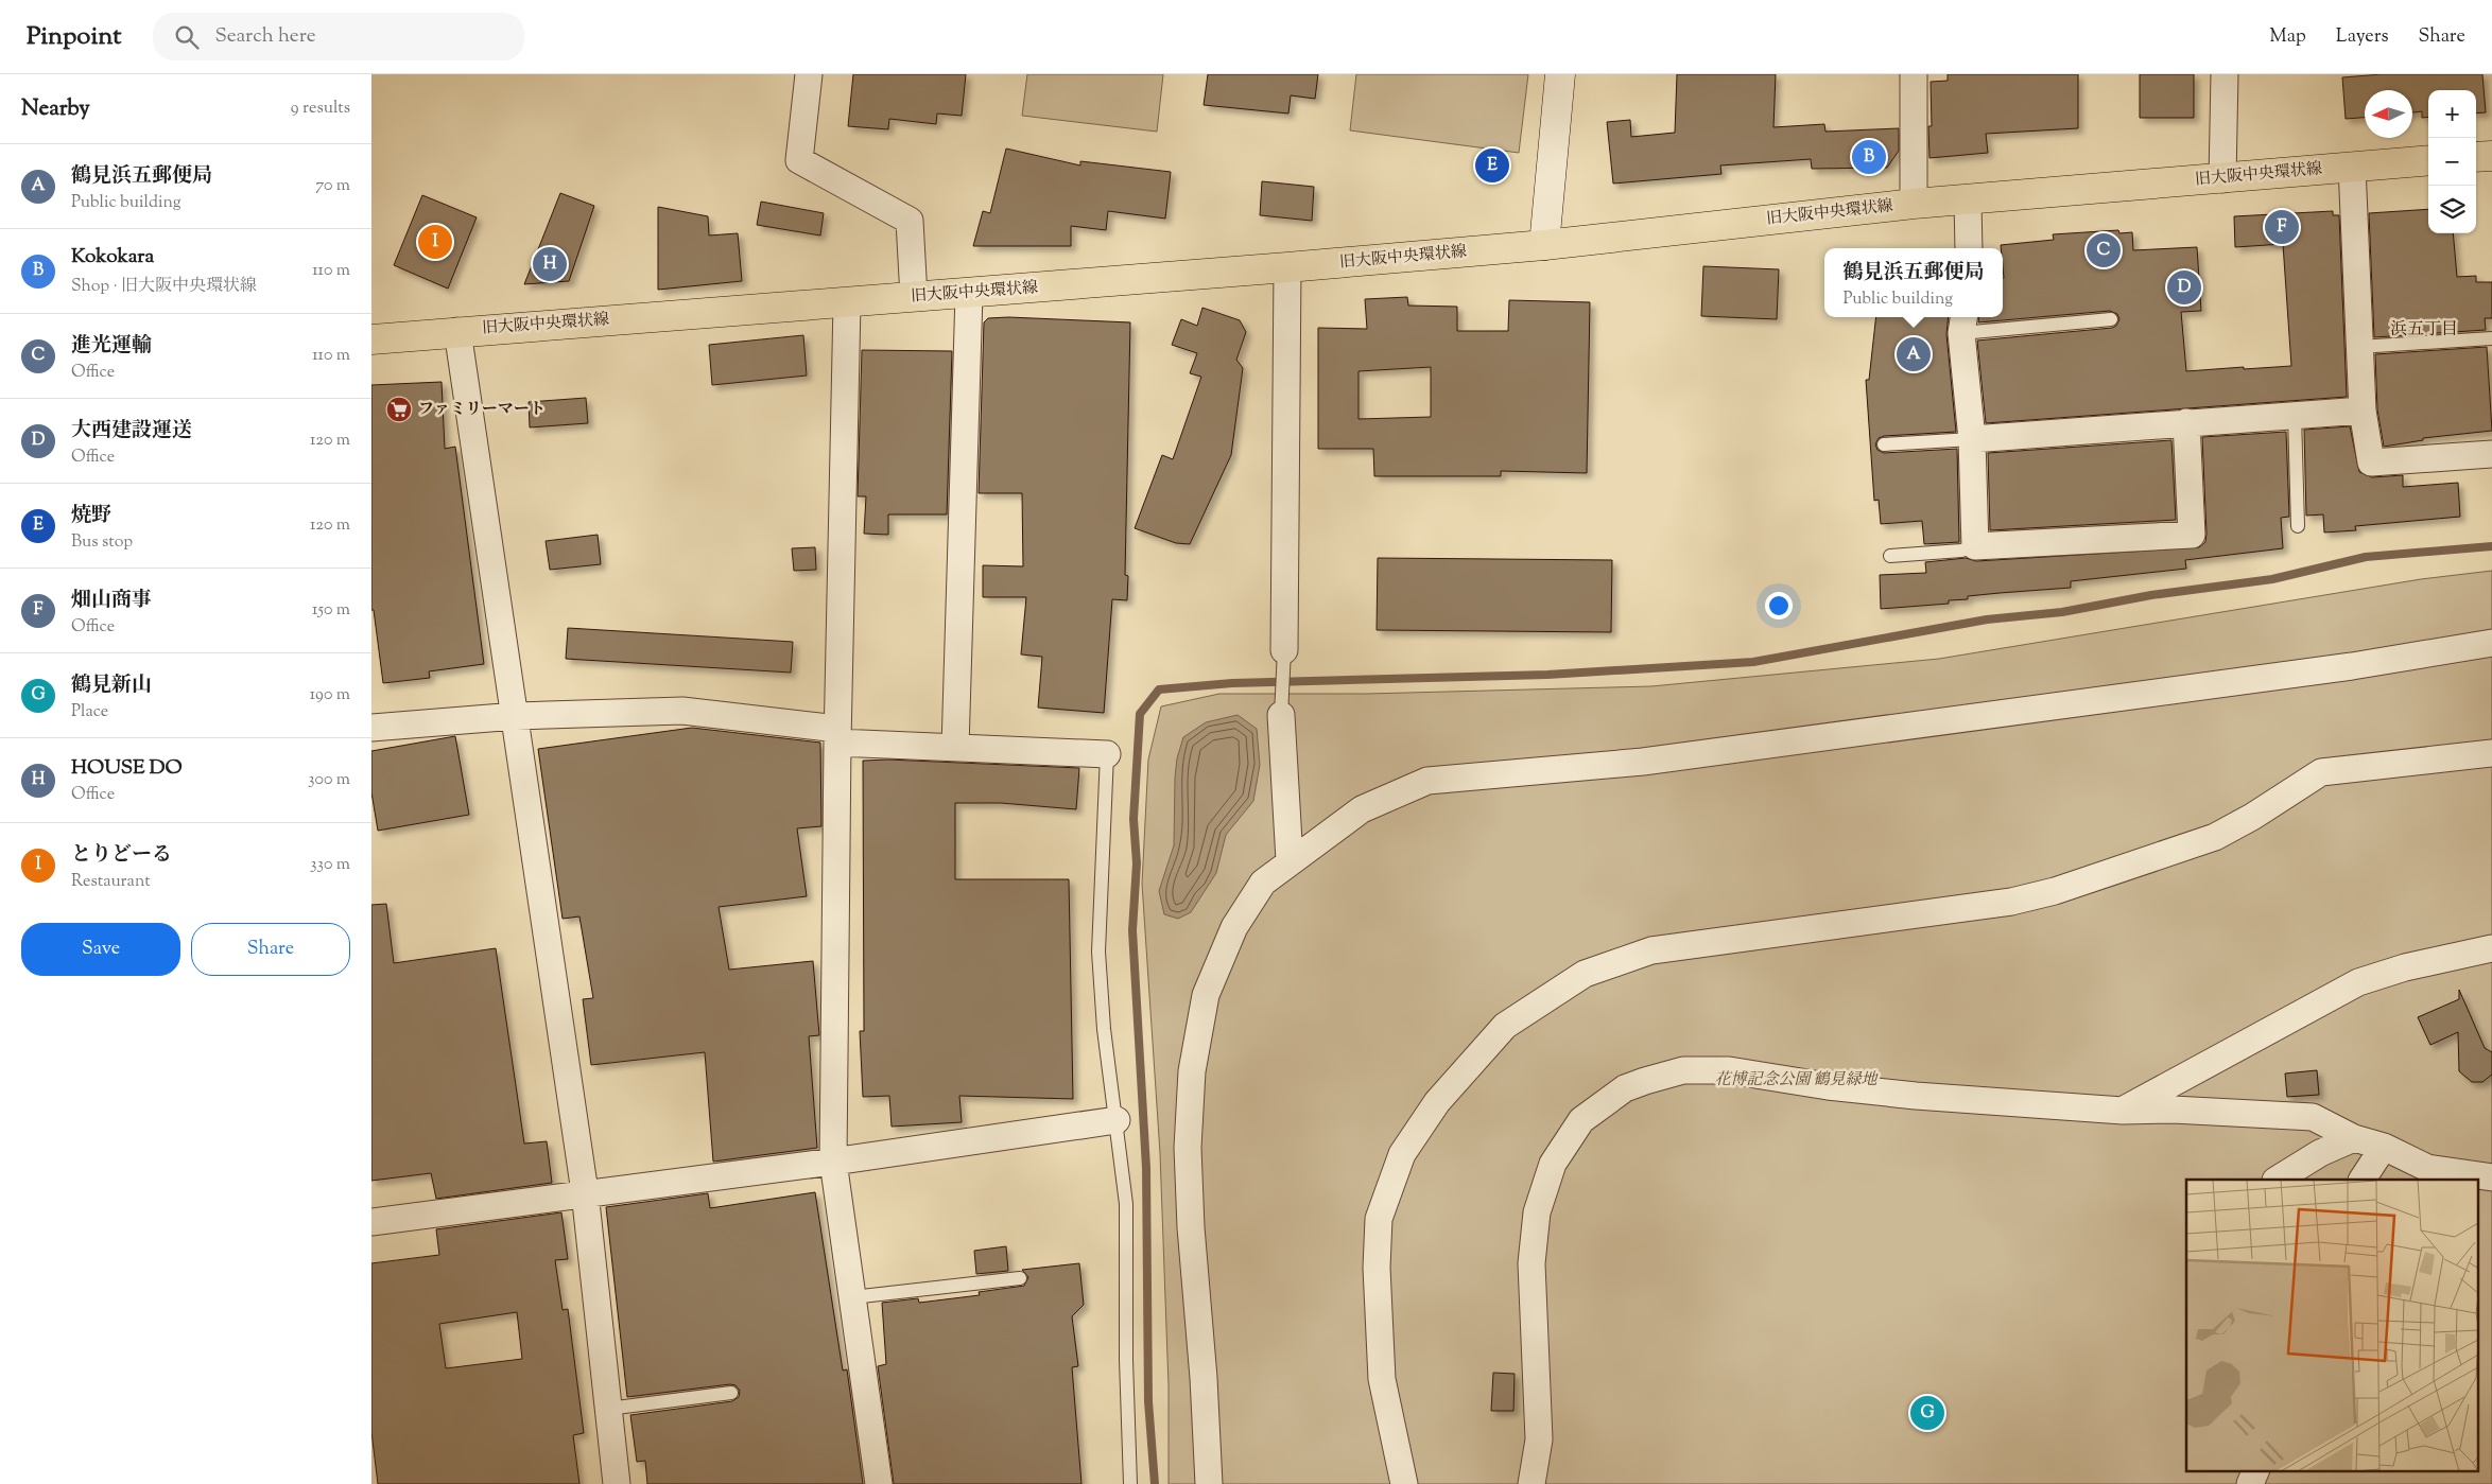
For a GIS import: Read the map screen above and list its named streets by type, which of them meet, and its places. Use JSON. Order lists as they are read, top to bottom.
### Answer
{
  "streets": {
    "main road": ["旧大阪中央環状線"]
  },
  "districts": ["浜五丁目"],
  "parks": ["花博記念公園 鶴見緑地"],
  "places": {
    "supermarket": ["ファミリーマート"]
  },
  "north": "left",
  "page": {
    "header": "Pinpoint",
    "search": "Search here",
    "nav": ["Map", "Layers", "Share"],
    "heading": ["Nearby", "9 results"],
    "map_buttons": ["+", "−"],
    "pins": [
      "B",
      "E",
      "F",
      "I",
      "C",
      "H",
      "D",
      "A",
      "G"
    ],
    "list": [
      {
        "mark": "A",
        "name": "鶴見浜五郵便局",
        "note": "Public building",
        "value": "70 m"
      },
      {
        "mark": "B",
        "name": "Kokokara",
        "note": "Shop · 旧大阪中央環状線",
        "value": "110 m"
      },
      {
        "mark": "C",
        "name": "進光運輸",
        "note": "Office",
        "value": "110 m"
      },
      {
        "mark": "D",
        "name": "大西建設運送",
        "note": "Office",
        "value": "120 m"
      },
      {
        "mark": "E",
        "name": "焼野",
        "note": "Bus stop",
        "value": "120 m"
      },
      {
        "mark": "F",
        "name": "畑山商事",
        "note": "Office",
        "value": "150 m"
      },
      {
        "mark": "G",
        "name": "鶴見新山",
        "note": "Place",
        "value": "190 m"
      },
      {
        "mark": "H",
        "name": "HOUSE DO",
        "note": "Office",
        "value": "300 m"
      },
      {
        "mark": "I",
        "name": "とりどーる",
        "note": "Restaurant",
        "value": "330 m"
      }
    ],
    "popup": ["鶴見浜五郵便局", "Public building"],
    "buttons": ["Save", "Share"]
  }
}
